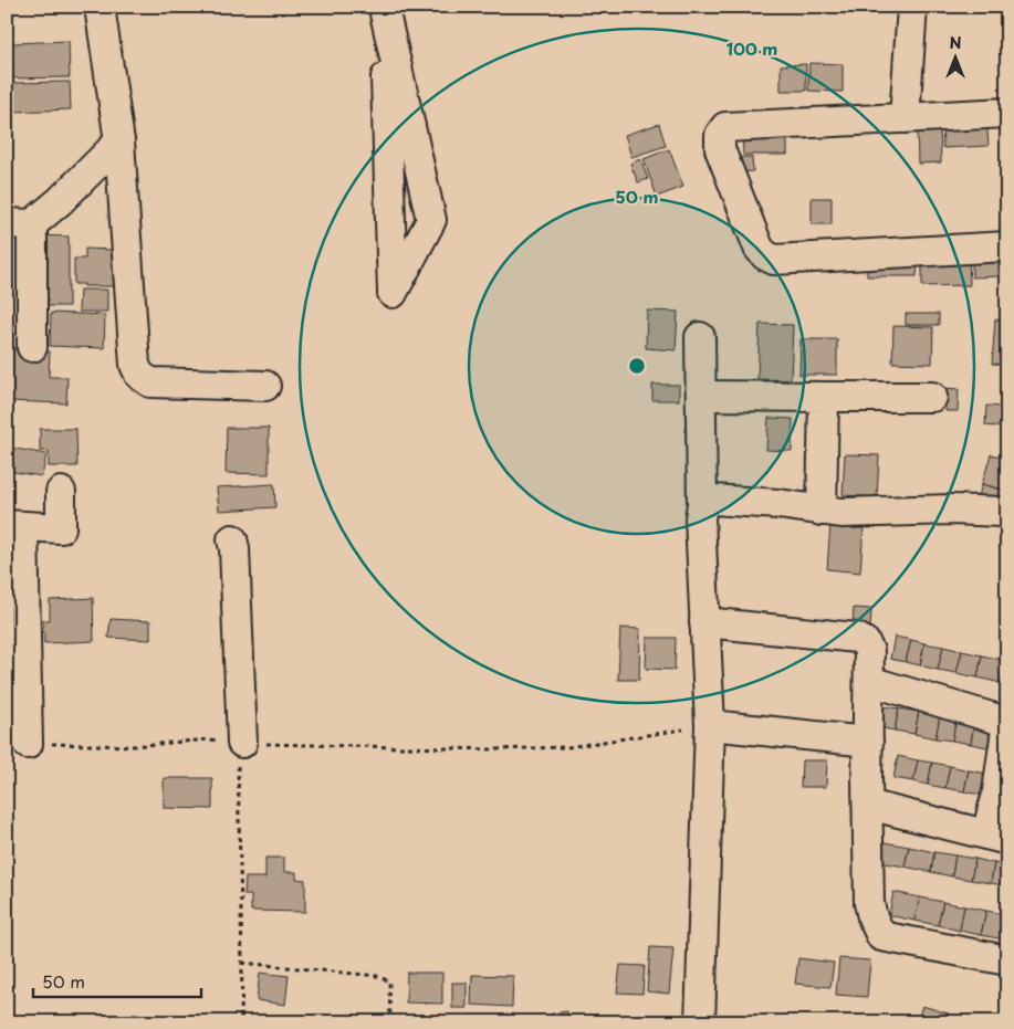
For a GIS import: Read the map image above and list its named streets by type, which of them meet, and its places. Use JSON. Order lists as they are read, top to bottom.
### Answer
{
  "scale_bar": "50 m",
  "north": "top",
  "rings": ["100 m", "50 m"]
}
